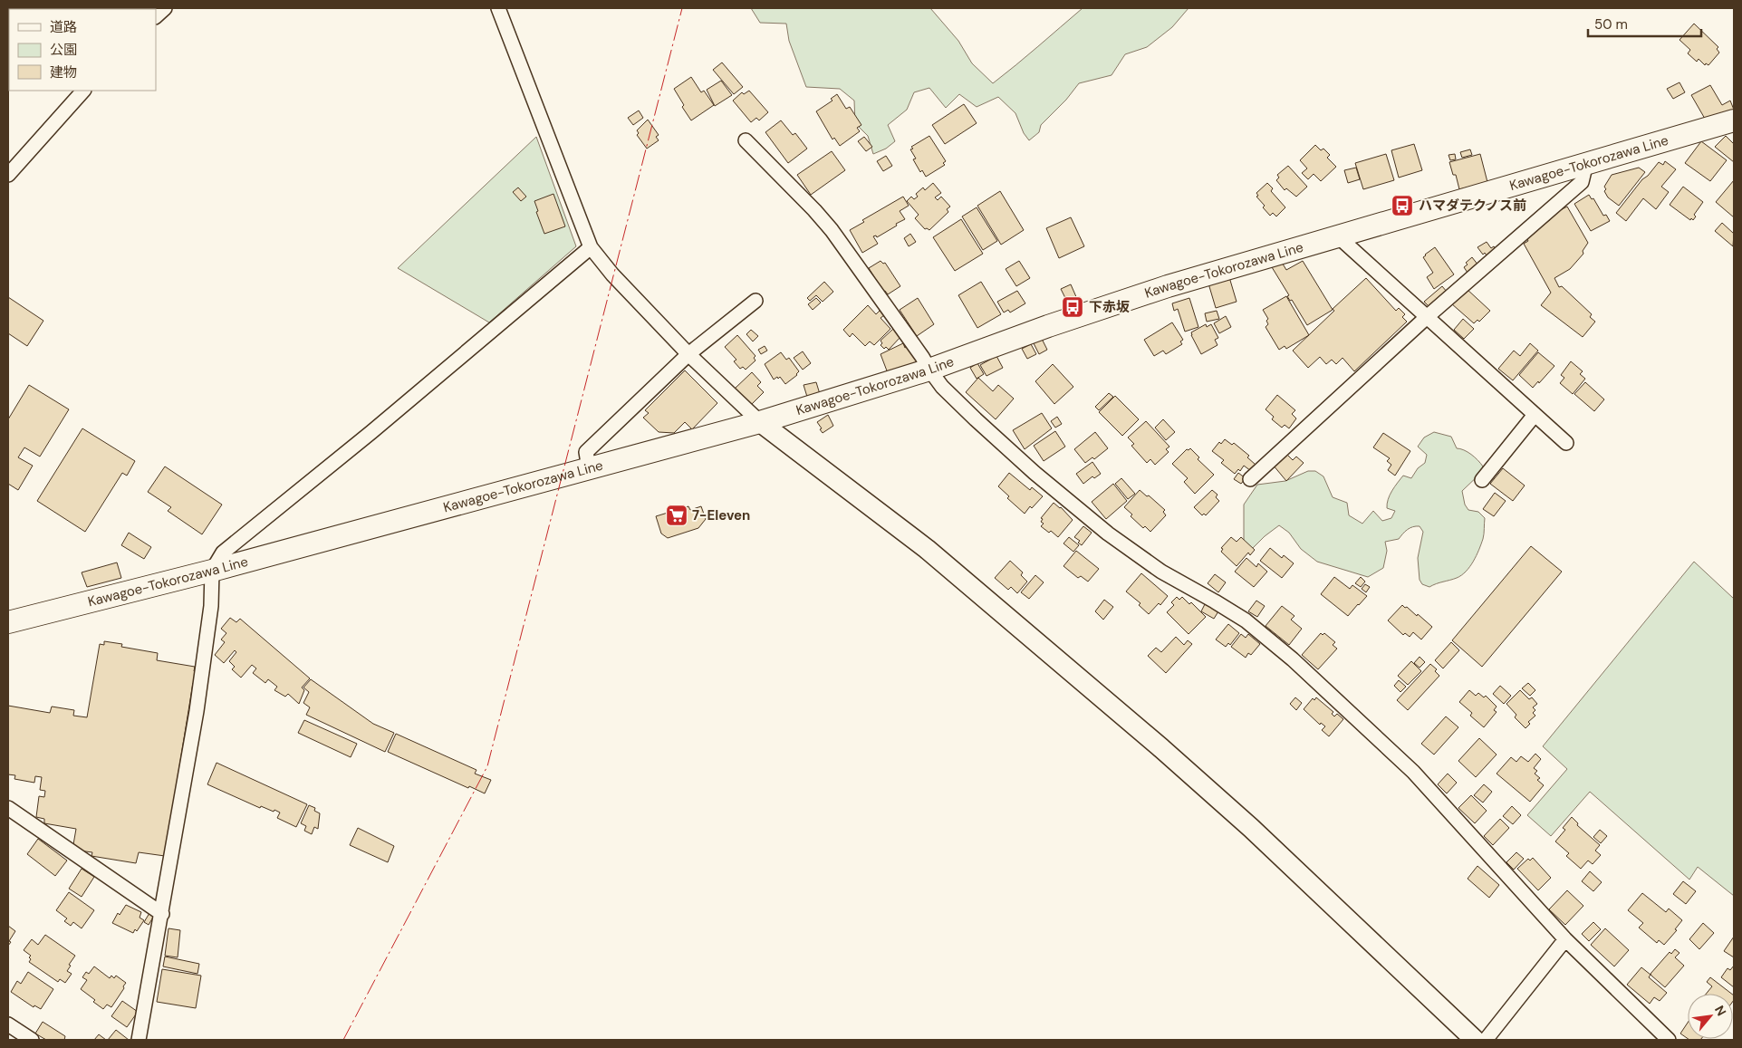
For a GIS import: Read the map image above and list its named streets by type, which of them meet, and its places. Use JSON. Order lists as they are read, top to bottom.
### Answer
{
  "streets": {
    "main road": ["Kawagoe-Tokorozawa Line"]
  },
  "places": {
    "bus stop": ["ハマダテクノス前", "下赤坂"],
    "supermarket": ["7-Eleven"]
  },
  "legend": ["道路", "公園", "建物"],
  "scale_bar": "50 m",
  "north": "top right"
}
